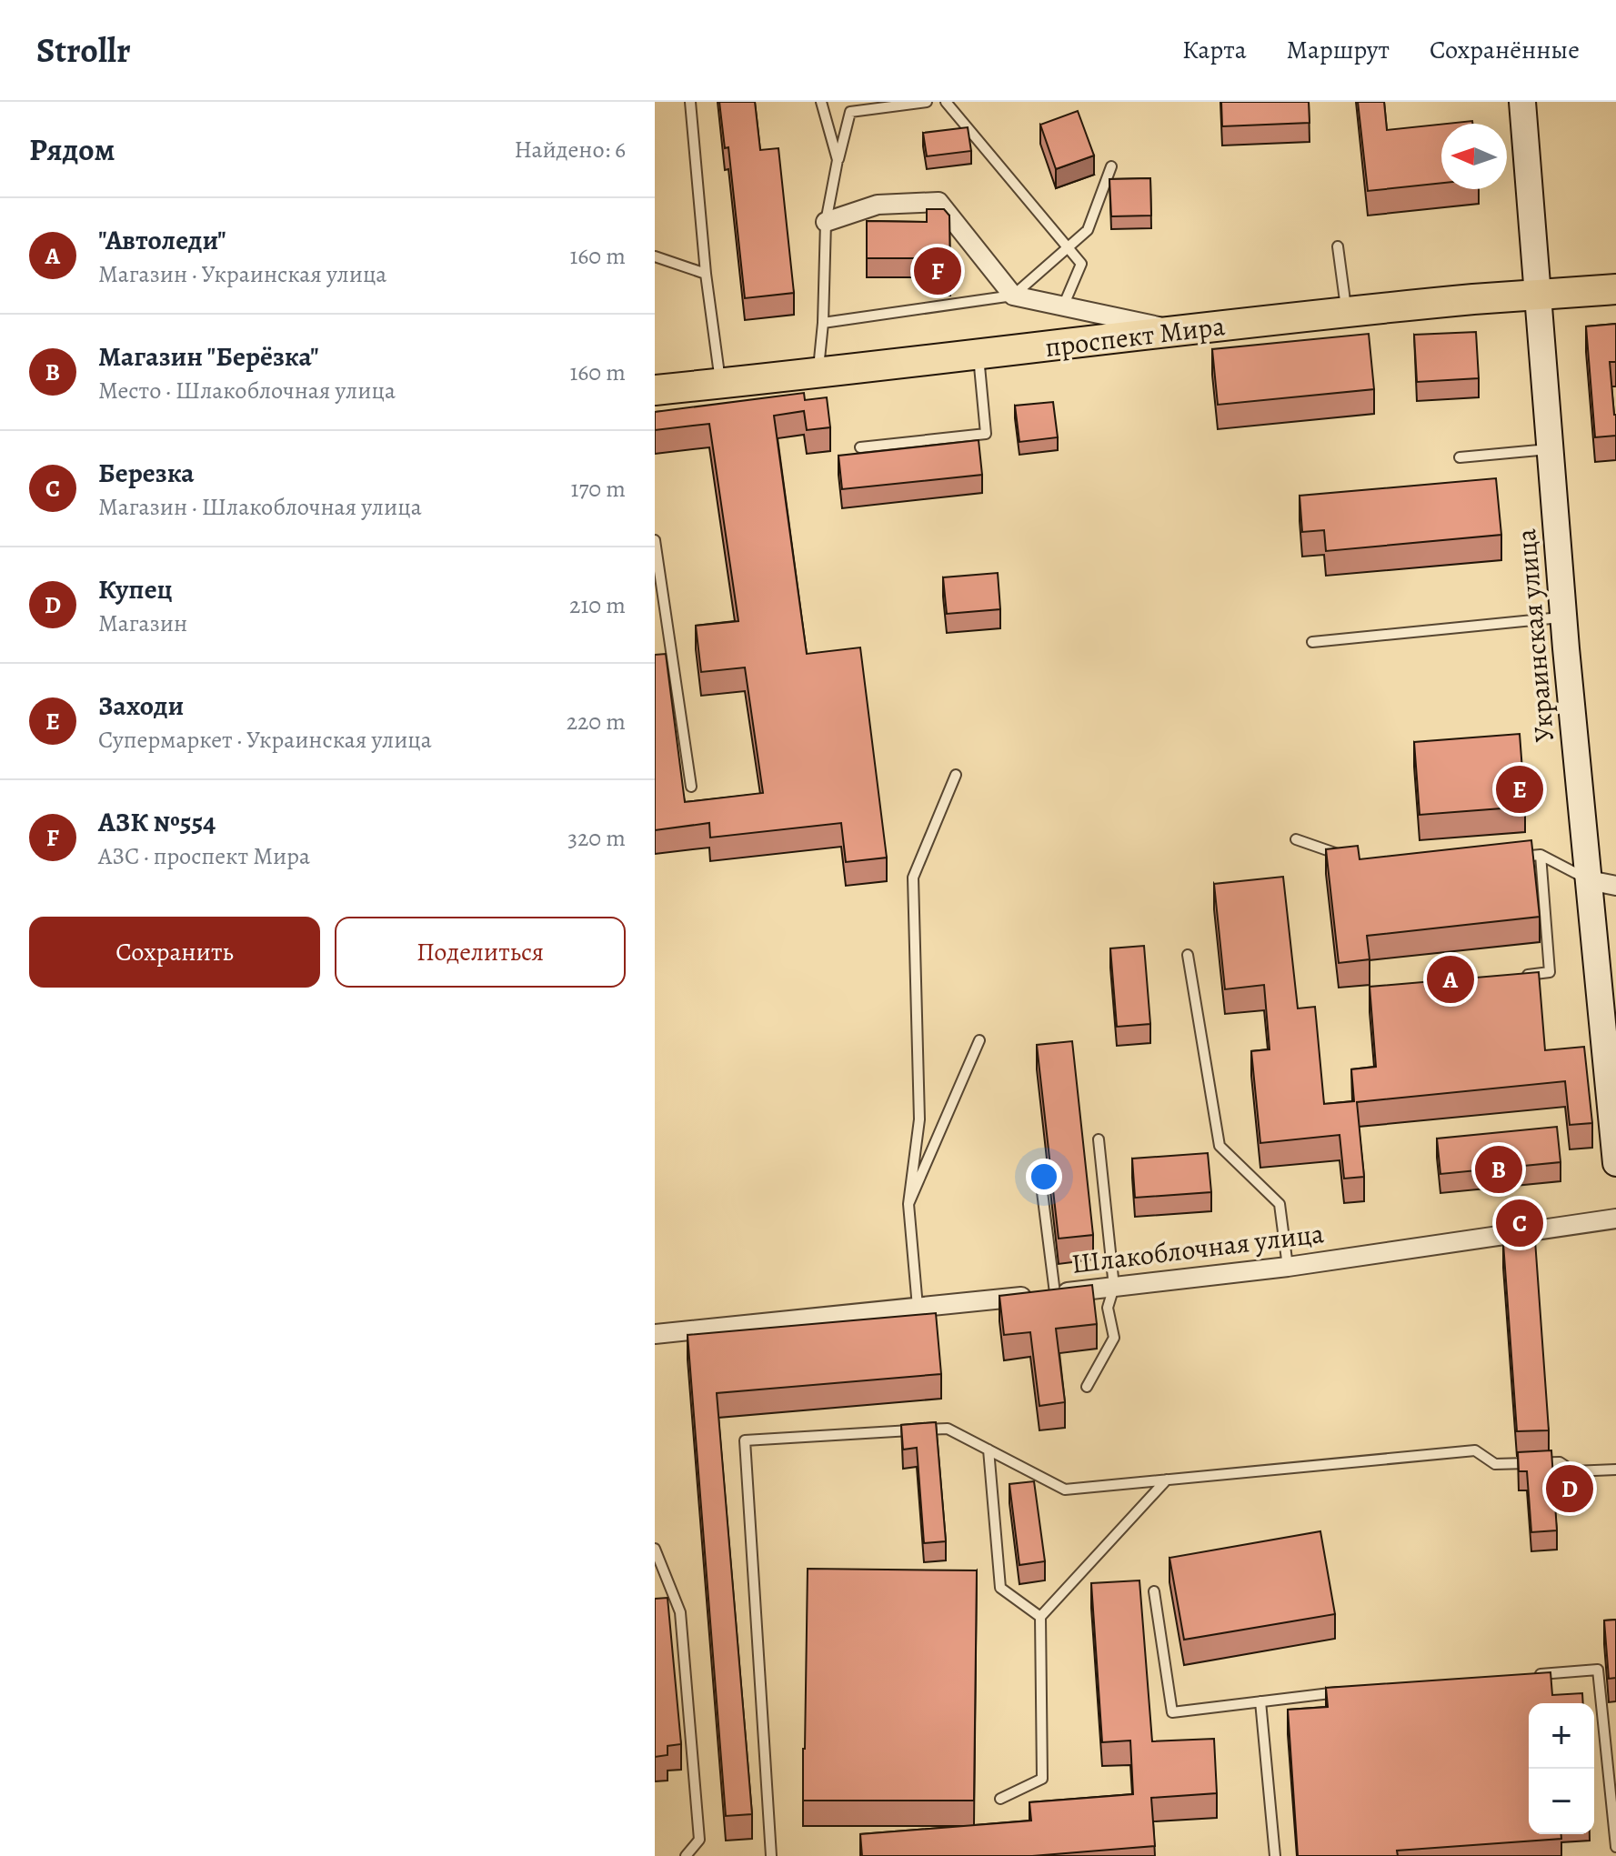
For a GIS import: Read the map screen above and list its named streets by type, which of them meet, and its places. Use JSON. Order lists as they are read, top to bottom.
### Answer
{
  "streets": {
    "main road": ["проспект Мира", "Украинская улица"],
    "street": ["Шлакоблочная улица"]
  },
  "crossings": [
    ["проспект Мира", "Украинская улица"]
  ],
  "north": "left",
  "page": {
    "header": "Strollr",
    "nav": ["Карта", "Маршрут", "Сохранённые"],
    "heading": ["Рядом", "Найдено: 6"],
    "list": [
      {
        "mark": "A",
        "name": "\"Автоледи\"",
        "note": "Магазин · Украинская улица",
        "value": "160 m"
      },
      {
        "mark": "B",
        "name": "Магазин \"Берёзка\"",
        "note": "Место · Шлакоблочная улица",
        "value": "160 m"
      },
      {
        "mark": "C",
        "name": "Березка",
        "note": "Магазин · Шлакоблочная улица",
        "value": "170 m"
      },
      {
        "mark": "D",
        "name": "Купец",
        "note": "Магазин",
        "value": "210 m"
      },
      {
        "mark": "E",
        "name": "Заходи",
        "note": "Супермаркет · Украинская улица",
        "value": "220 m"
      },
      {
        "mark": "F",
        "name": "АЗК №554",
        "note": "АЗС · проспект Мира",
        "value": "320 m"
      }
    ],
    "pins": [
      "F",
      "E",
      "A",
      "B",
      "C",
      "D"
    ],
    "buttons": ["Сохранить", "Поделиться"],
    "map_buttons": ["+", "−"]
  }
}
